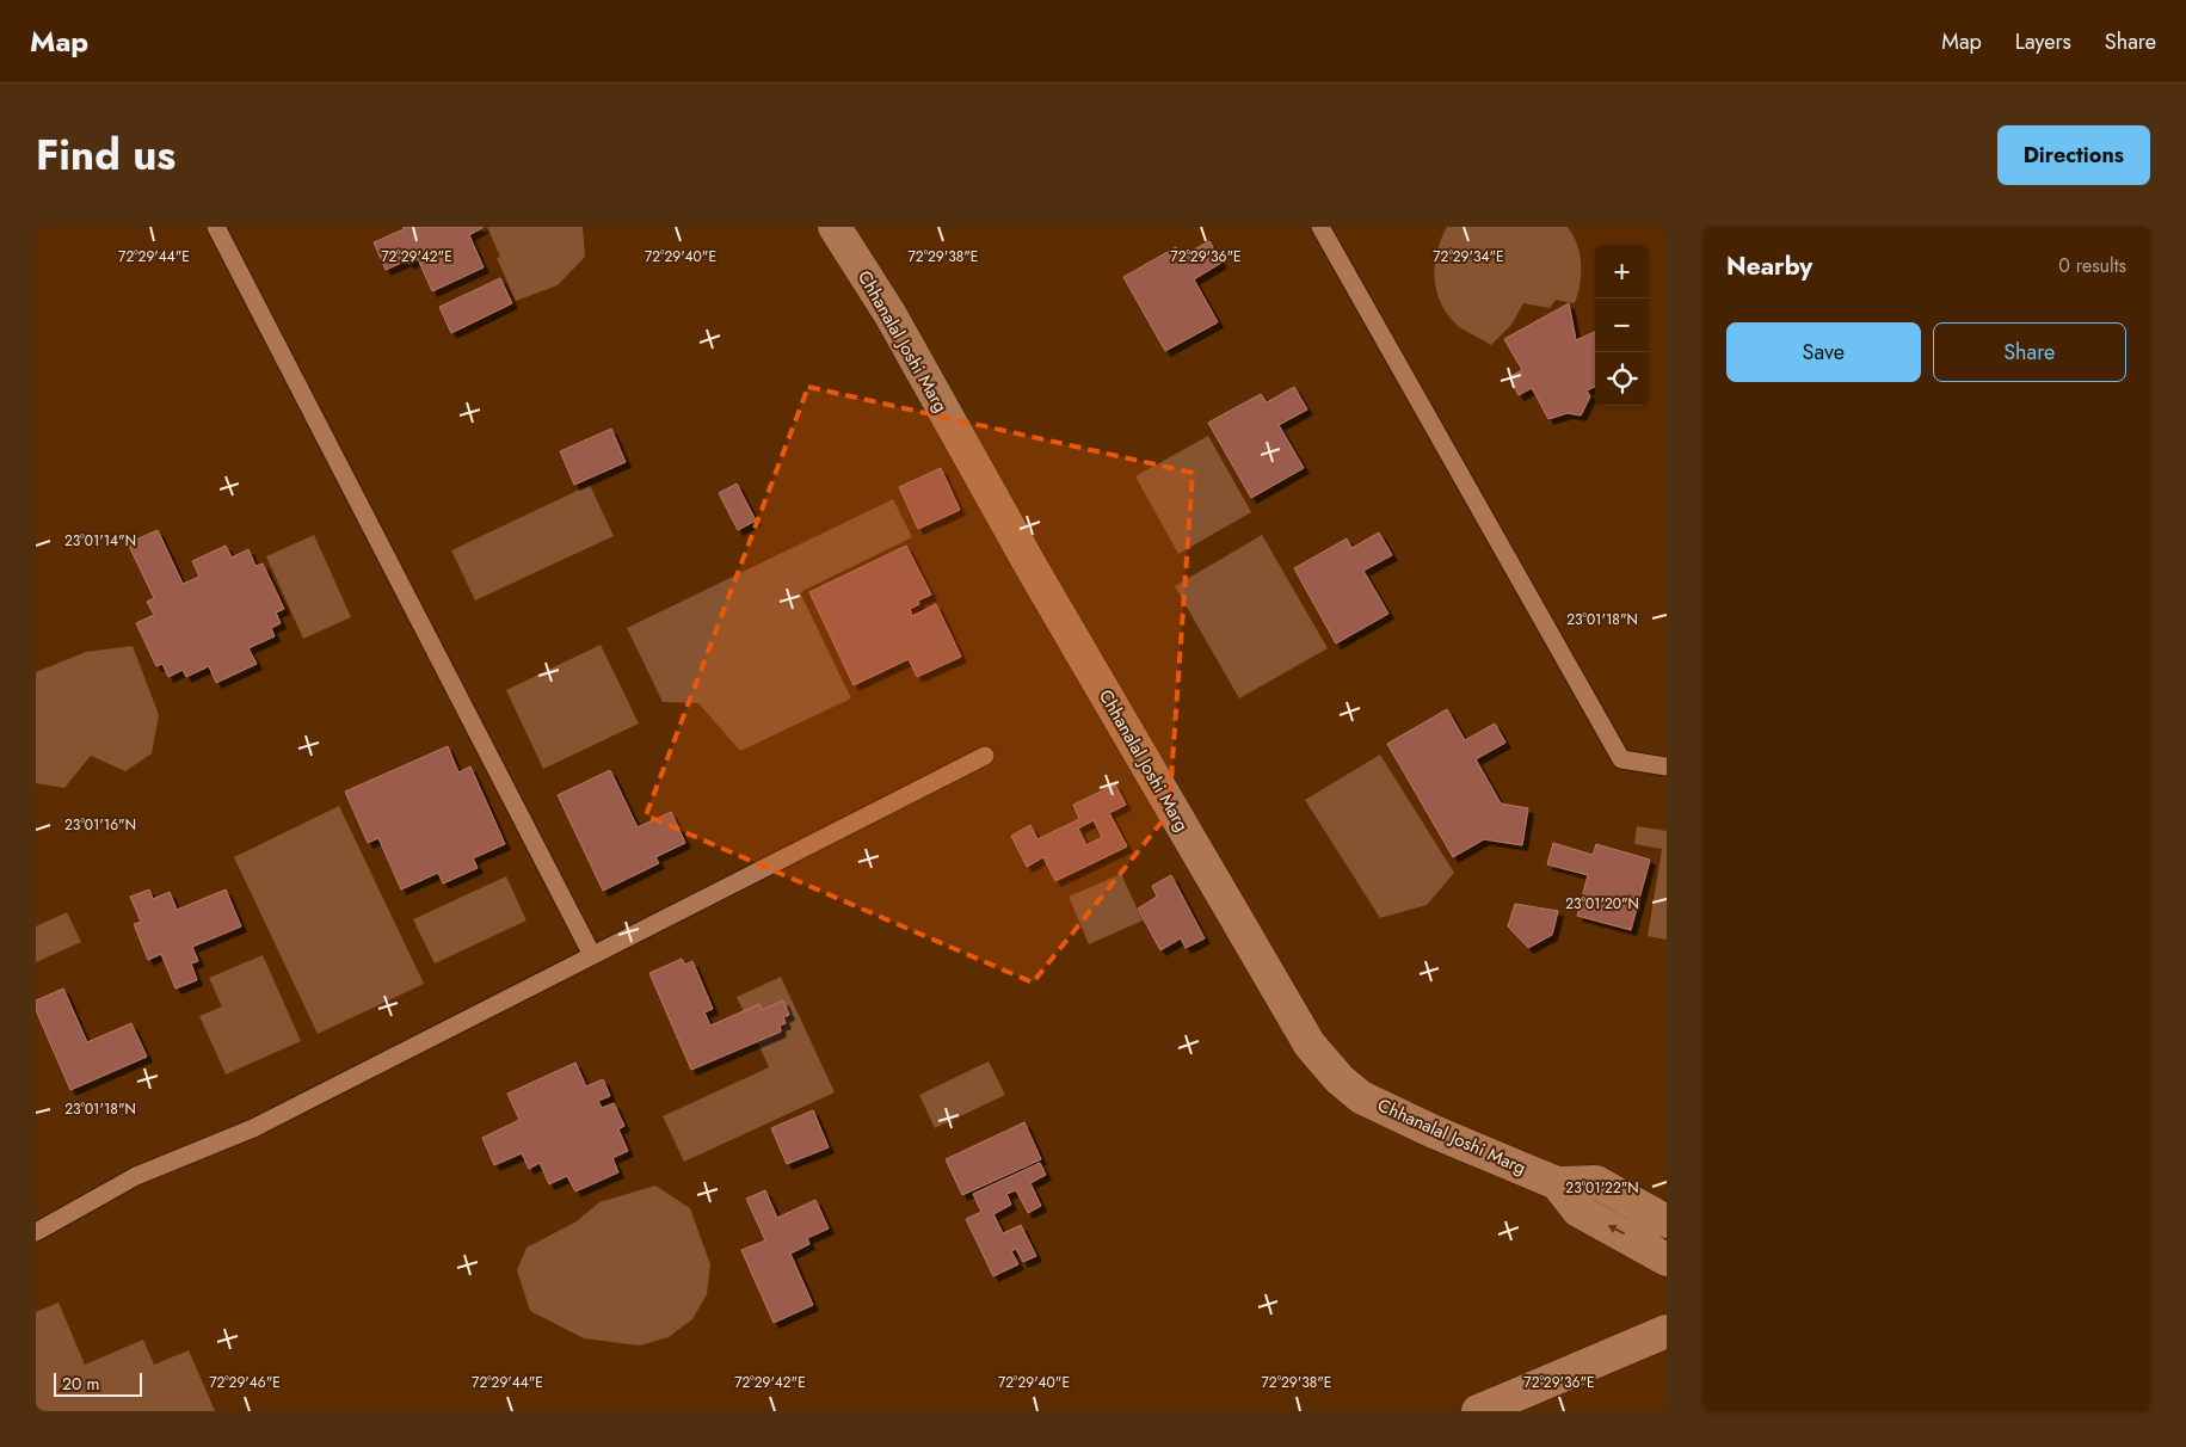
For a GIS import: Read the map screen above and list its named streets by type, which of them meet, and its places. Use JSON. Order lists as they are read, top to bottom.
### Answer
{
  "streets": {
    "street": ["Chhanalal Joshi Marg"]
  },
  "scale_bar": "20 m",
  "page": {
    "header": "Map",
    "nav": ["Map", "Layers", "Share"],
    "title": "Find us",
    "buttons": [
      "Directions",
      ["Save", "Share"]
    ],
    "heading": ["Nearby", "0 results"],
    "map_buttons": ["+", "−"],
    "scale": "20 m"
  },
  "coordinates": [
    "72°29'44\"E",
    "72°29'42\"E",
    "72°29'40\"E",
    "72°29'38\"E",
    "72°29'36\"E",
    "72°29'34\"E",
    "23°01'14\"N",
    "23°01'18\"N",
    "23°01'16\"N",
    "23°01'20\"N",
    "23°01'22\"N",
    "72°29'46\"E"
  ]
}
